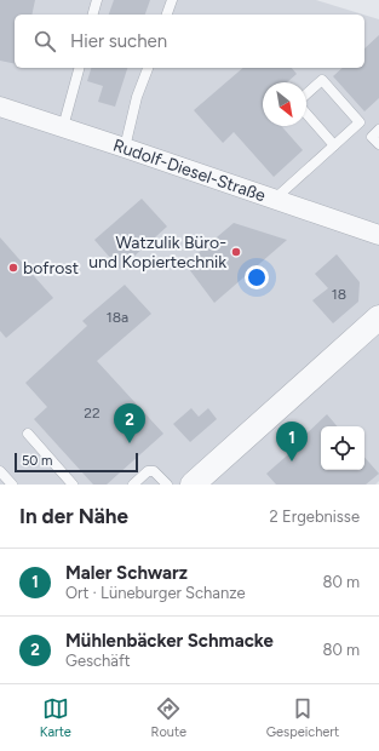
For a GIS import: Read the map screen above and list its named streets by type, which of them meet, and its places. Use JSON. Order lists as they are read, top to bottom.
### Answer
{
  "streets": {
    "street": ["Rudolf-Diesel-Straße"]
  },
  "places": ["Watzulik Büro- und Kopiertechnik", "bofrost"],
  "house_numbers": ["18", "18a", "22"],
  "scale_bar": "50 m",
  "north": "bottom right",
  "page": {
    "search": "Hier suchen",
    "pins": ["2", "1"],
    "scale": "50 m",
    "heading": ["In der Nähe", "2 Ergebnisse"],
    "list": [
      {
        "mark": "1",
        "name": "Maler Schwarz",
        "note": "Ort · Lüneburger Schanze",
        "value": "80 m"
      },
      {
        "mark": "2",
        "name": "Mühlenbäcker Schmacke",
        "note": "Geschäft",
        "value": "80 m"
      }
    ],
    "nav": ["Karte", "Route", "Gespeichert"]
  }
}
